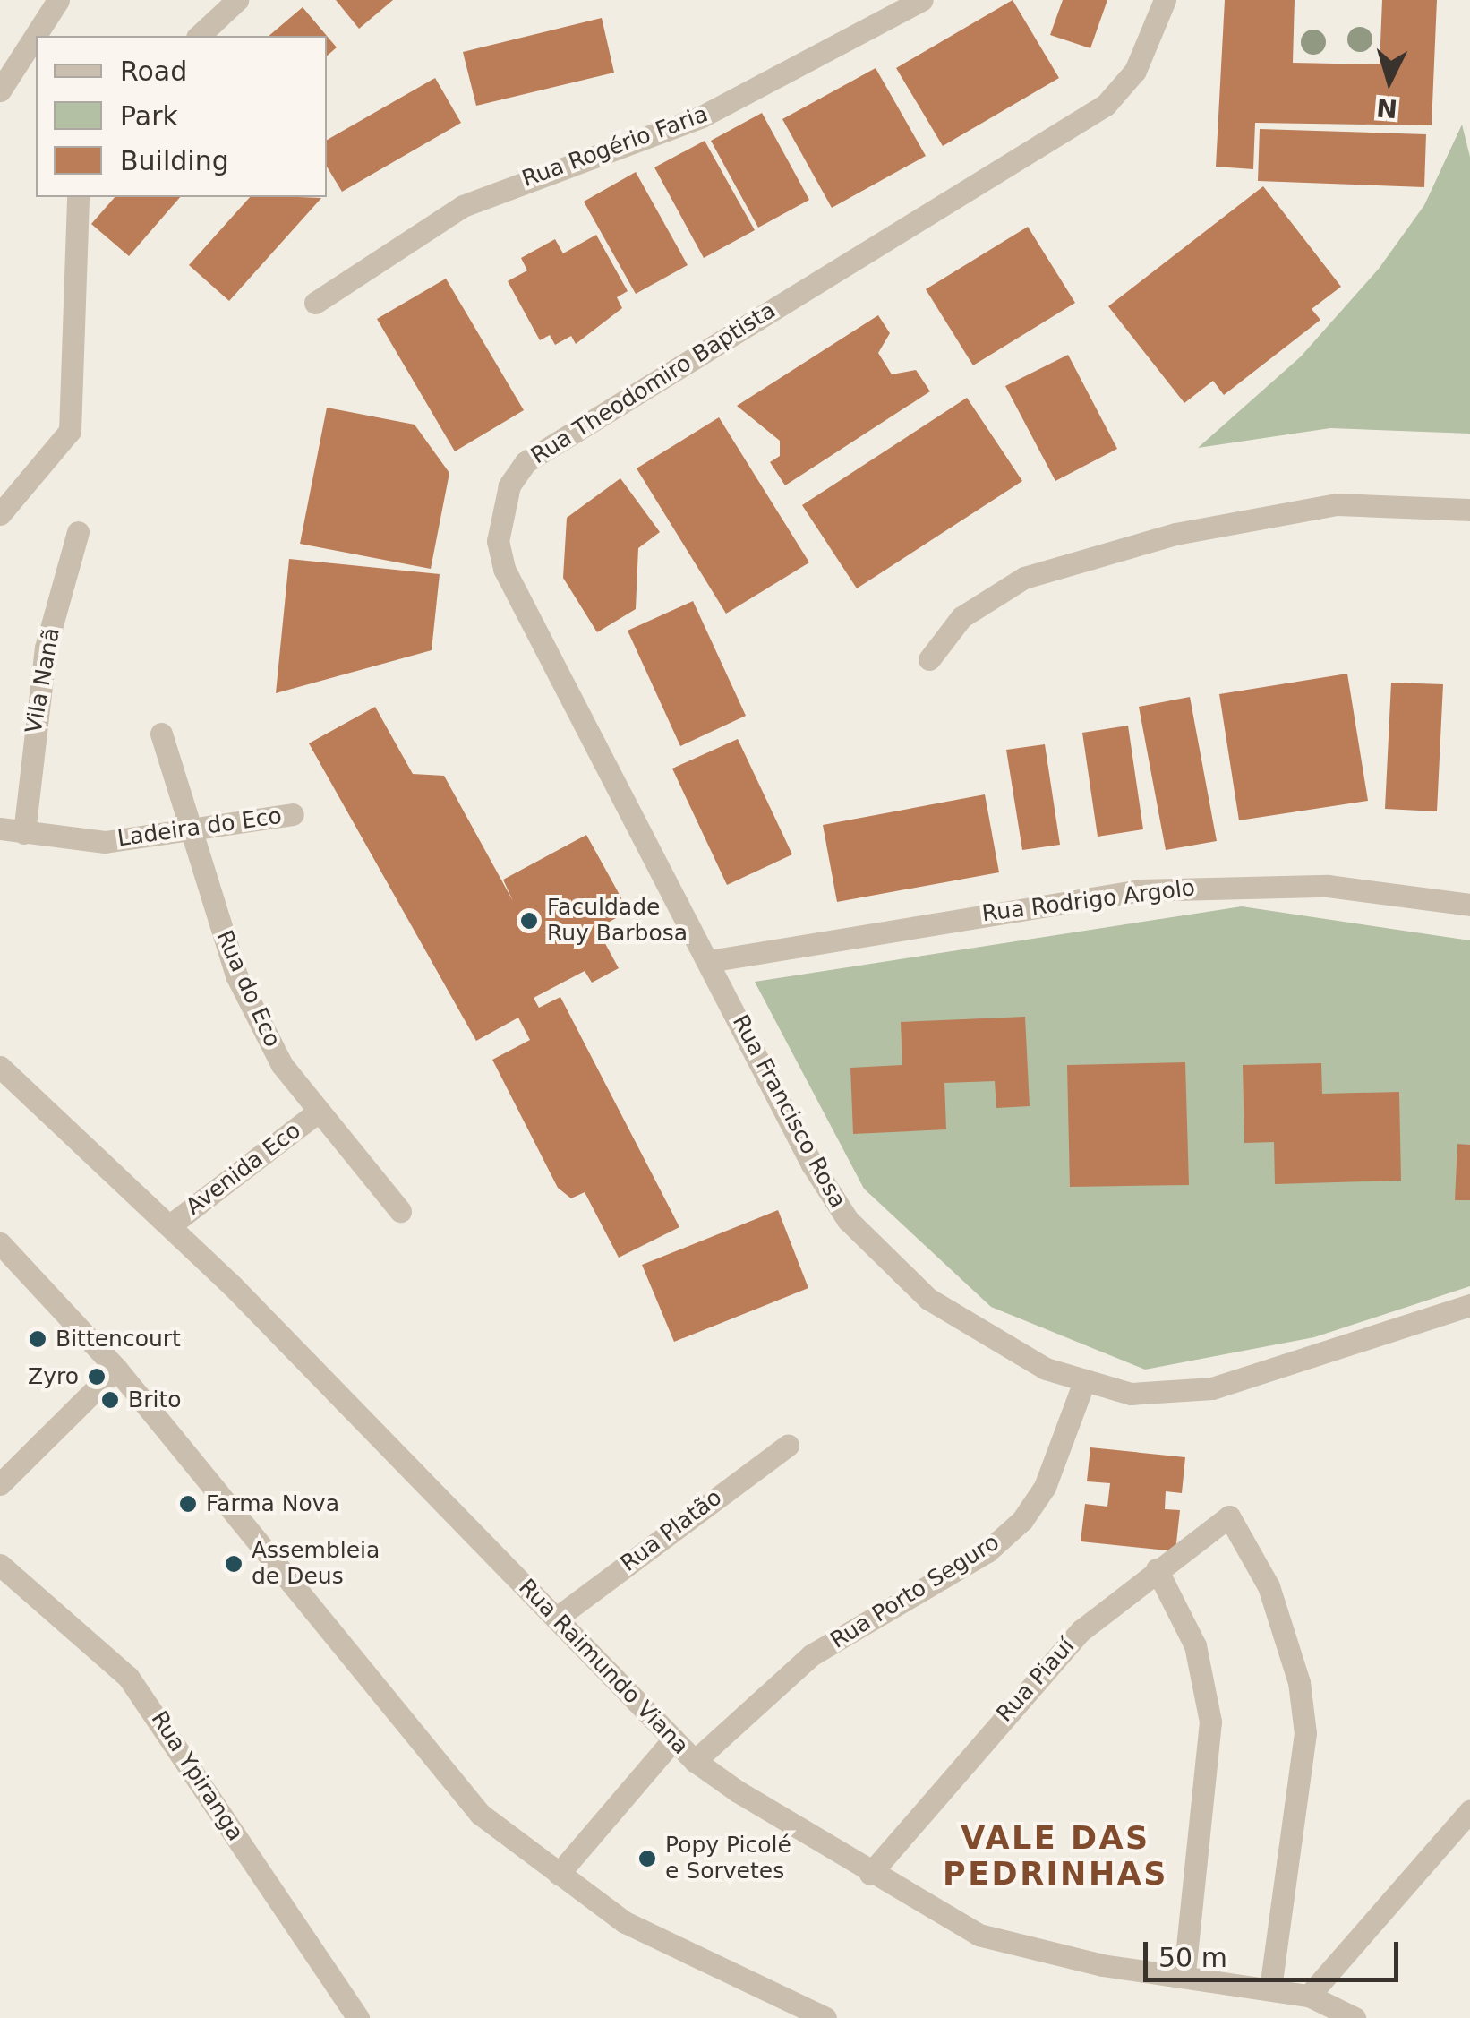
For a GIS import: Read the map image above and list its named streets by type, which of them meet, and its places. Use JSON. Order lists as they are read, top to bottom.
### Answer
{
  "streets": {
    "street": [
      "Rua Rogério Faria",
      "Rua Theodomiro Baptista",
      "Vila Nanã",
      "Ladeira do Eco",
      "Rua Rodrigo Argolo",
      "Rua do Eco",
      "Rua Francisco Rosa",
      "Avenida Eco",
      "Rua Platão",
      "Rua Porto Seguro",
      "Rua Raimundo Viana",
      "Rua Piauí",
      "Rua Ypiranga"
    ]
  },
  "crossings": [
    ["Rua Theodomiro Baptista", "Rua Rodrigo Argolo"],
    ["Rua Theodomiro Baptista", "Rua Francisco Rosa"],
    ["Vila Nanã", "Ladeira do Eco"],
    ["Ladeira do Eco", "Rua do Eco"],
    ["Rua Rodrigo Argolo", "Rua Francisco Rosa"],
    ["Rua do Eco", "Avenida Eco"],
    ["Rua Francisco Rosa", "Rua Porto Seguro"],
    ["Avenida Eco", "Rua Raimundo Viana"],
    ["Rua Platão", "Rua Raimundo Viana"],
    ["Rua Porto Seguro", "Rua Raimundo Viana"],
    ["Rua Raimundo Viana", "Rua Piauí"]
  ],
  "districts": ["VALE DAS PEDRINHAS"],
  "places": [
    "Faculdade Ruy Barbosa",
    "Bittencourt",
    "Zyro",
    "Brito",
    "Farma Nova",
    "Assembleia de Deus",
    "Popy Picolé e Sorvetes"
  ],
  "legend": ["Road", "Park", "Building"],
  "scale_bar": "50 m",
  "north": "bottom"
}
